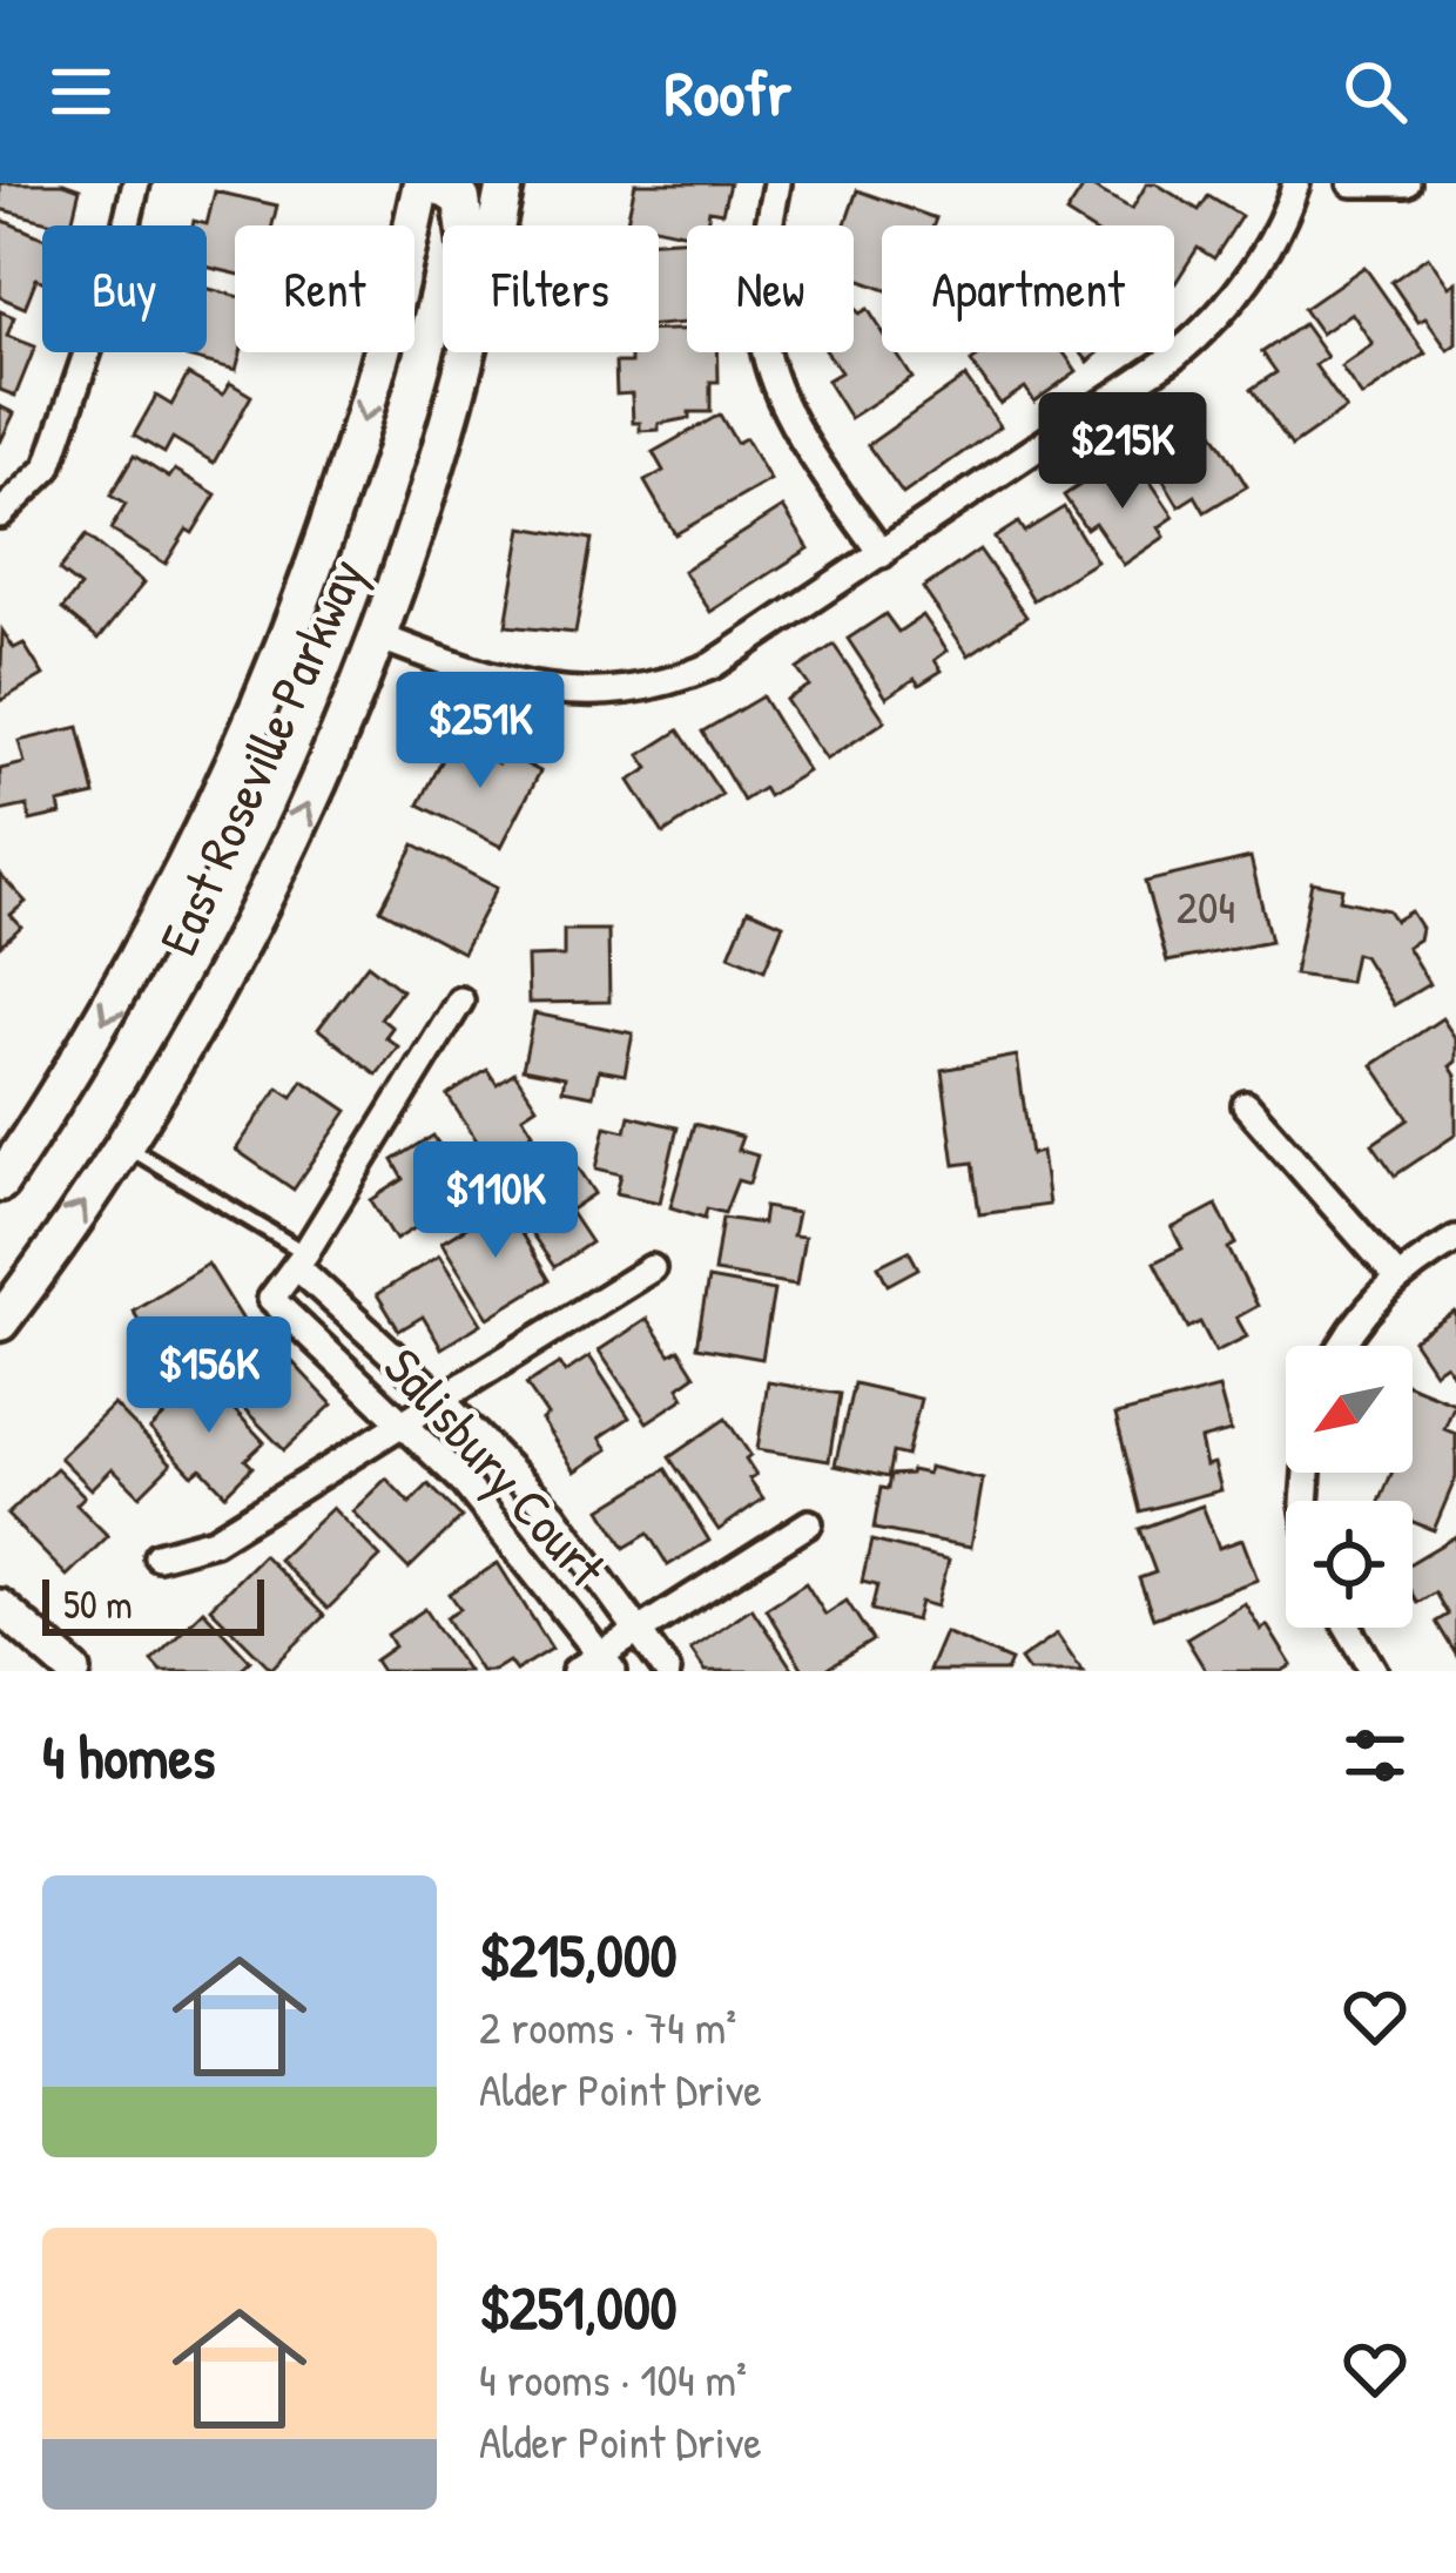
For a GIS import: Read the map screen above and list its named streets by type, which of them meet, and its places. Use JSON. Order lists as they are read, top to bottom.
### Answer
{
  "streets": {
    "main road": ["East Roseville Parkway"],
    "street": ["Salisbury Court"]
  },
  "house_numbers": ["204"],
  "scale_bar": "50 m",
  "north": "bottom left",
  "page": {
    "header": "Roofr",
    "chip": [
      "Buy",
      "Rent",
      "Filters",
      "New",
      "Apartment"
    ],
    "price": [
      "$215K",
      "$251K",
      "$110K",
      "$156K"
    ],
    "scale": "50 m",
    "heading": "4 homes",
    "list": [
      {
        "name": "$215,000",
        "note": "2 rooms · 74 m² · Alder Point Drive"
      },
      {
        "name": "$251,000",
        "note": "4 rooms · 104 m² · Alder Point Drive"
      }
    ]
  }
}
